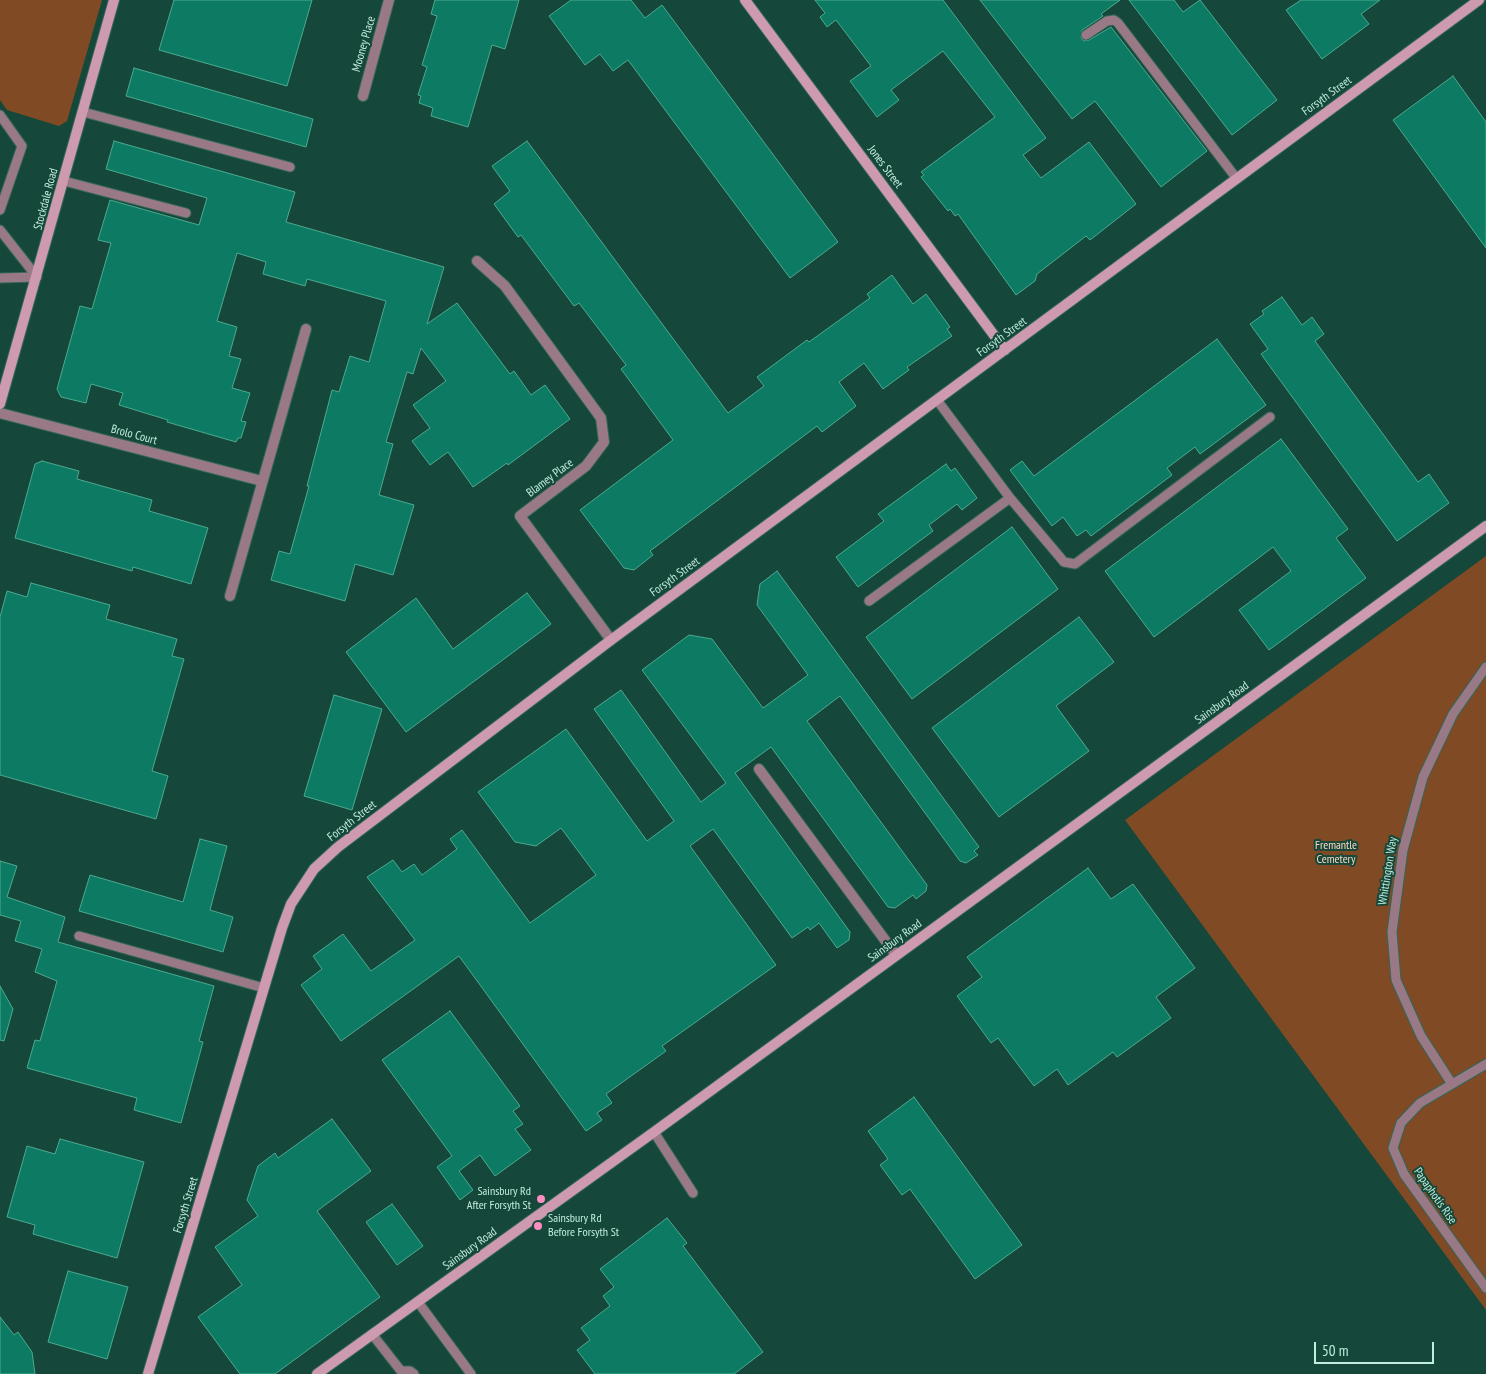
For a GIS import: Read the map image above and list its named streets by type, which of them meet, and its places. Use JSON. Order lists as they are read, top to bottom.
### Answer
{
  "streets": {
    "street": [
      "Mooney Place",
      "Forsyth Street",
      "Jones Street",
      "Stockdale Road",
      "Brolo Court",
      "Blamey Place",
      "Sainsbury Road"
    ],
    "lane": ["Whittington Way", "Papaphotis Rise"]
  },
  "crossings": [
    ["Forsyth Street", "Jones Street"],
    ["Forsyth Street", "Blamey Place"],
    ["Whittington Way", "Papaphotis Rise"]
  ],
  "parks": ["Fremantle Cemetery"],
  "places": ["Sainsbury Rd After Forsyth St", "Sainsbury Rd Before Forsyth St"],
  "scale_bar": "50 m"
}
